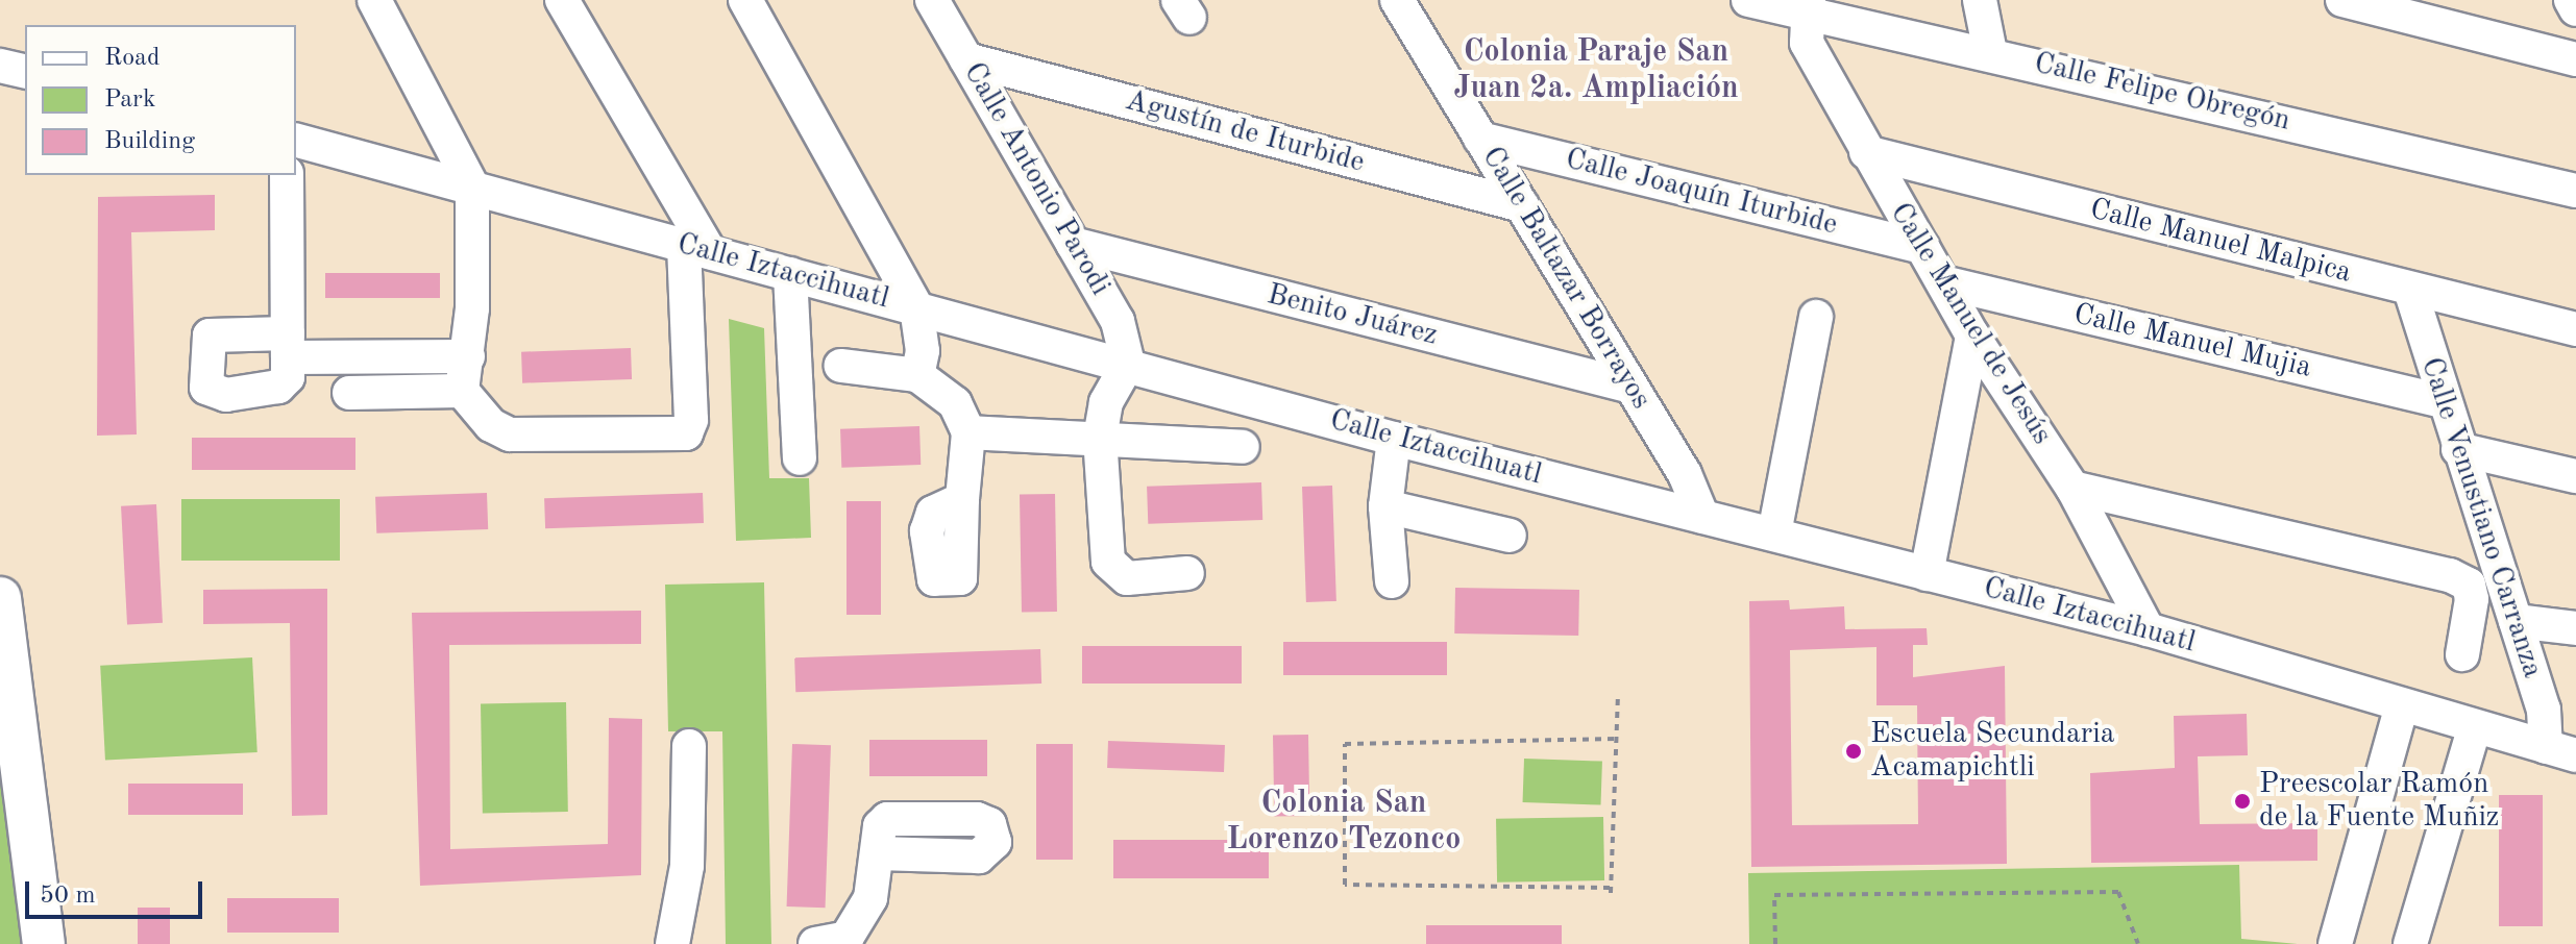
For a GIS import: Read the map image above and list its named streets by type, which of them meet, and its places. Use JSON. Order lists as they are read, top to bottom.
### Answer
{
  "streets": {
    "street": [
      "Calle Felipe Obregón",
      "Agustín de Iturbide",
      "Calle Antonio Parodi",
      "Calle Joaquín Iturbide",
      "Calle Manuel Malpica",
      "Calle Iztaccihuatl",
      "Calle Baltazar Borrayos",
      "Benito Juárez",
      "Calle Manuel de Jesús",
      "Calle Manuel Mujia",
      "Calle Venustiano Carranza"
    ]
  },
  "crossings": [
    ["Calle Felipe Obregón", "Calle Manuel de Jesús"],
    ["Agustín de Iturbide", "Calle Antonio Parodi"],
    ["Agustín de Iturbide", "Calle Baltazar Borrayos"],
    ["Calle Antonio Parodi", "Calle Iztaccihuatl"],
    ["Calle Antonio Parodi", "Benito Juárez"],
    ["Calle Joaquín Iturbide", "Calle Baltazar Borrayos"],
    ["Calle Joaquín Iturbide", "Calle Manuel de Jesús"],
    ["Calle Manuel Malpica", "Calle Manuel de Jesús"],
    ["Calle Manuel Malpica", "Calle Venustiano Carranza"],
    ["Calle Iztaccihuatl", "Calle Baltazar Borrayos"],
    ["Calle Iztaccihuatl", "Calle Manuel de Jesús"],
    ["Calle Iztaccihuatl", "Calle Venustiano Carranza"],
    ["Calle Baltazar Borrayos", "Benito Juárez"],
    ["Calle Manuel de Jesús", "Calle Manuel Mujia"],
    ["Calle Manuel Mujia", "Calle Venustiano Carranza"]
  ],
  "districts": ["Colonia Paraje San Juan 2a. Ampliación", "Colonia San Lorenzo Tezonco"],
  "places": ["Escuela Secundaria Acamapichtli", "Preescolar Ramón de la Fuente Muñiz"],
  "legend": ["Road", "Park", "Building"],
  "scale_bar": "50 m"
}
